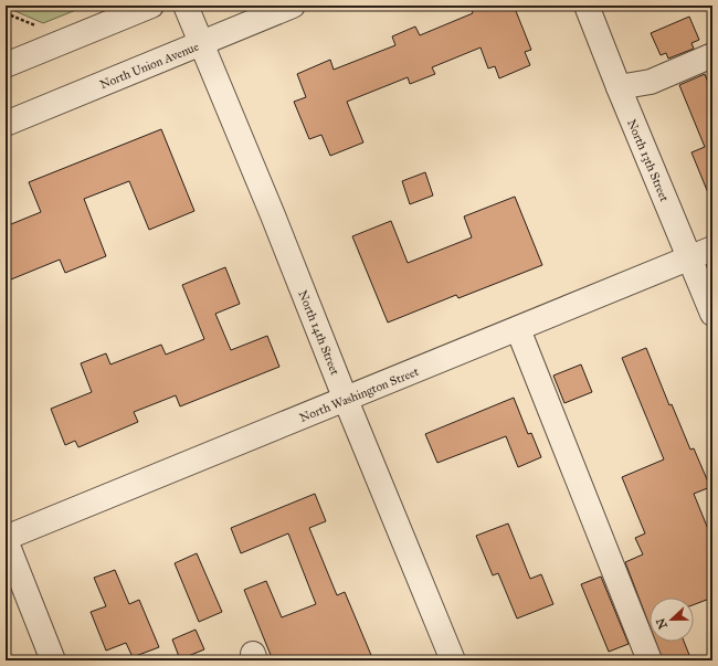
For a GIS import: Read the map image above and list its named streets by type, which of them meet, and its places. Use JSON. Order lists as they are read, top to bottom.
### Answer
{
  "streets": {
    "street": [
      "North Union Avenue",
      "North 13th Street",
      "North 14th Street",
      "North Washington Street"
    ]
  },
  "crossings": [
    ["North Union Avenue", "North 14th Street"],
    ["North 13th Street", "North Washington Street"],
    ["North 14th Street", "North Washington Street"]
  ],
  "north": "left"
}
